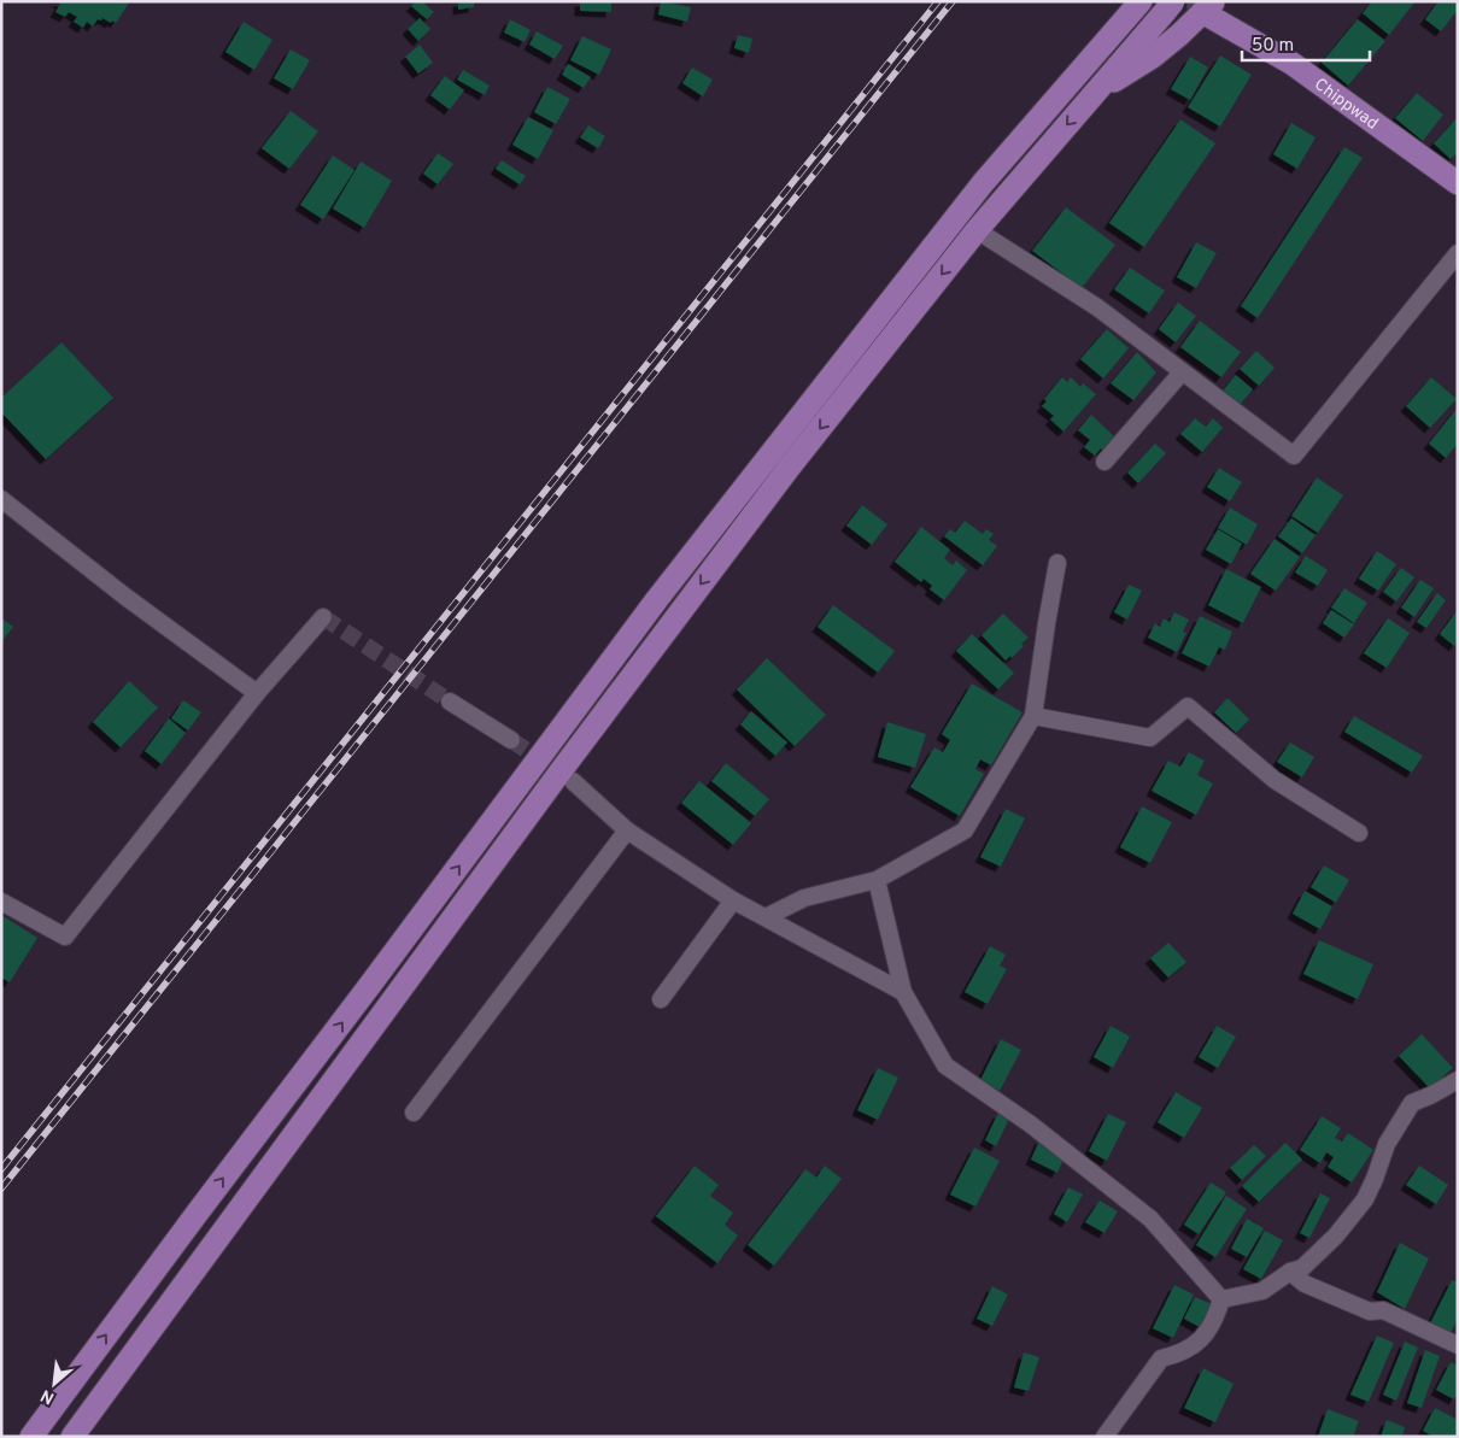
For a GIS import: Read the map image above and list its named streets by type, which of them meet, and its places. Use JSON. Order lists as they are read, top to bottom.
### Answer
{
  "streets": {
    "main road": ["Chippwad"]
  },
  "scale_bar": "50 m",
  "north": "bottom left"
}
